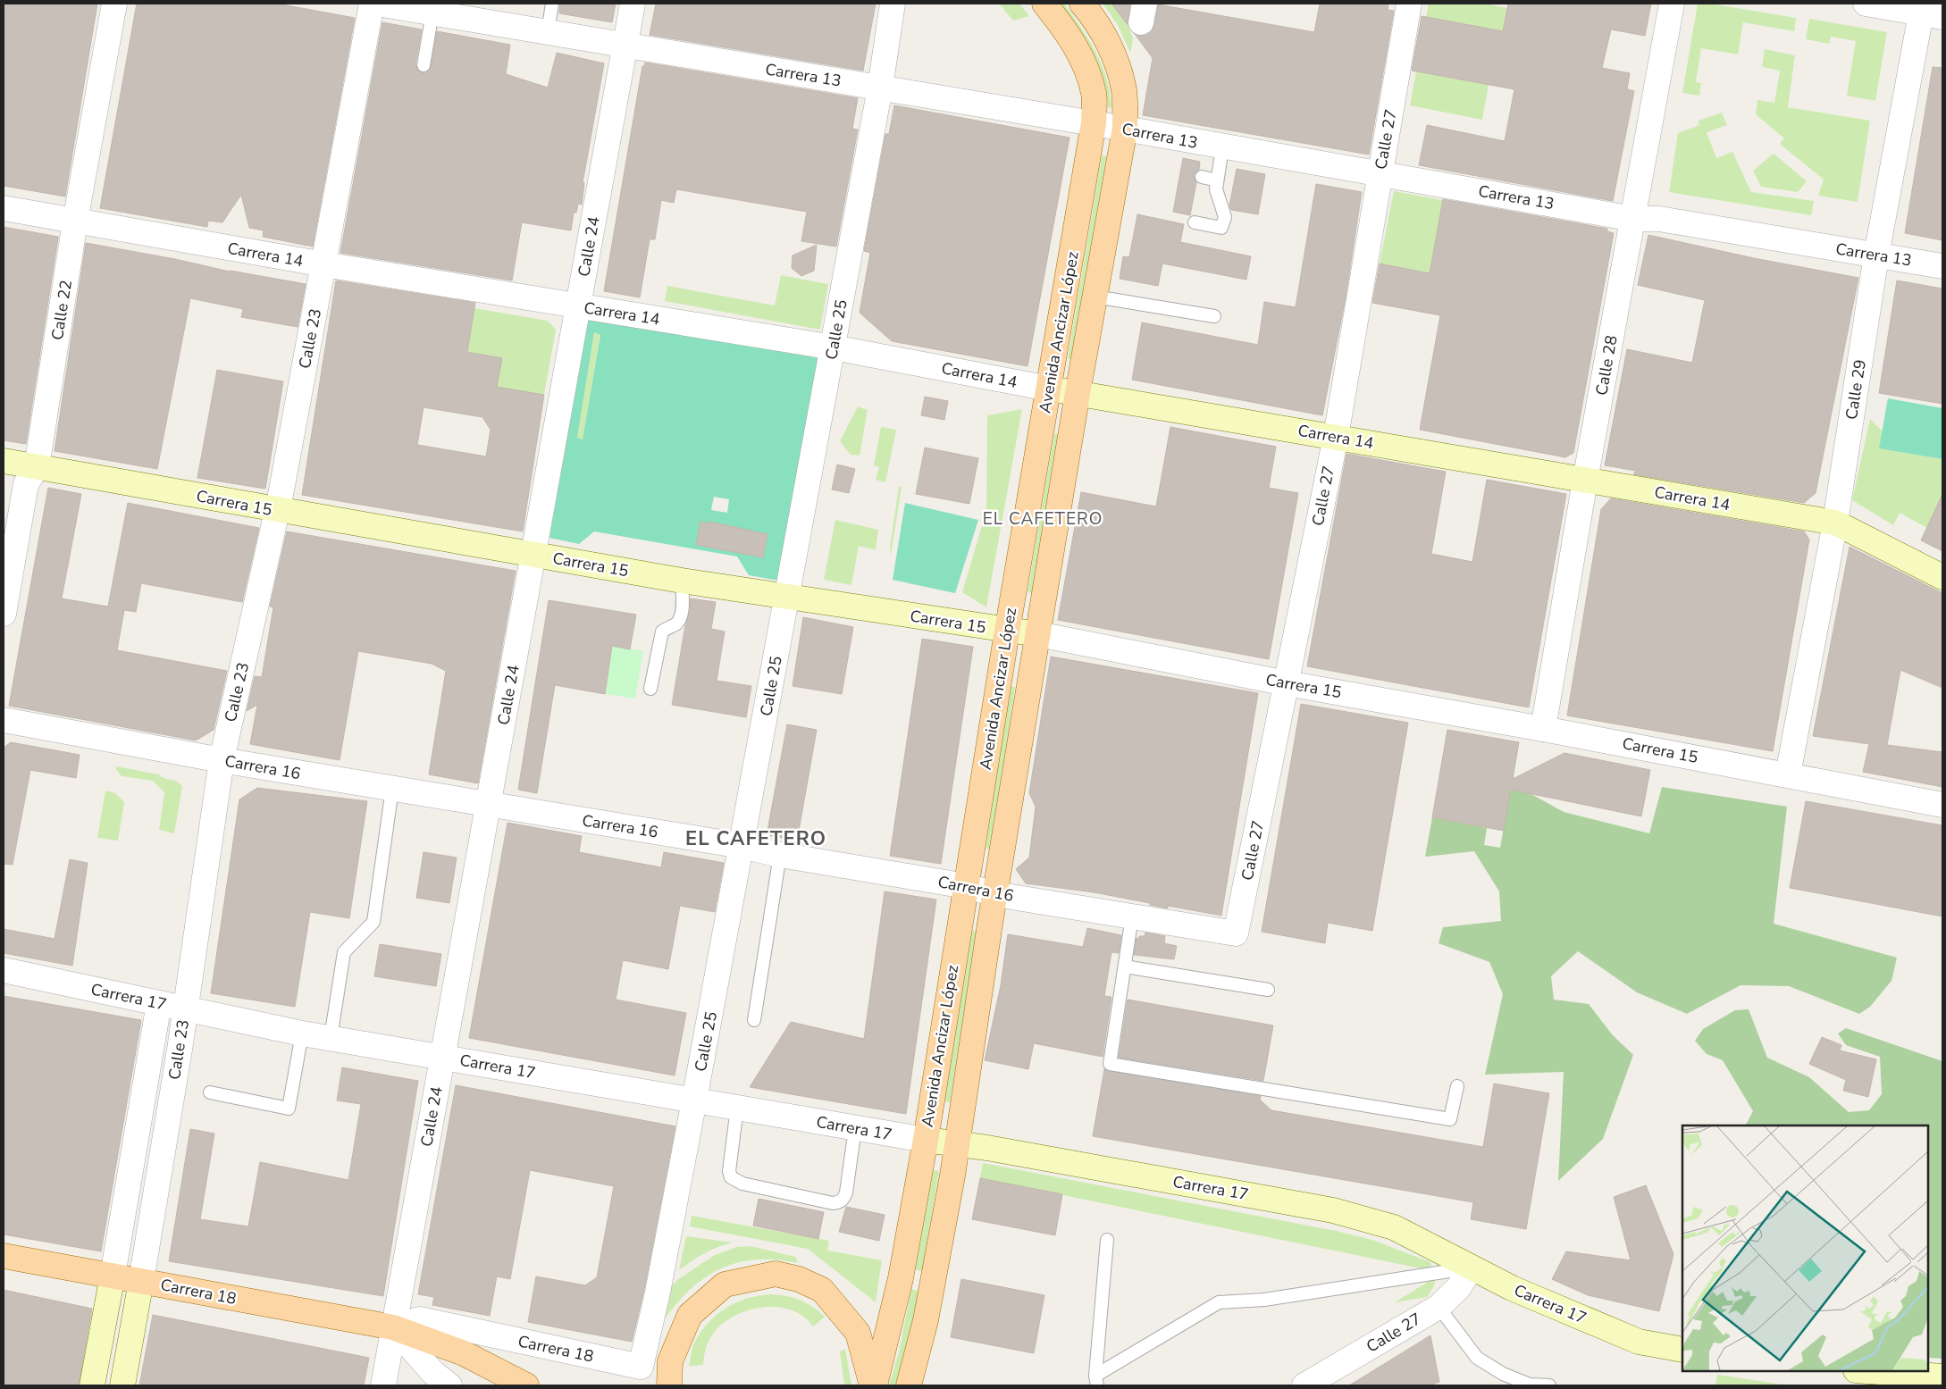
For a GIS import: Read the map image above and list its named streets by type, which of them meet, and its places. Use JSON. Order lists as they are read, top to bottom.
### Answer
{
  "streets": {
    "main road": ["Avenida Ancizar López", "Carrera 18"],
    "street": [
      "Carrera 13",
      "Calle 27",
      "Calle 24",
      "Carrera 14",
      "Calle 22",
      "Calle 25",
      "Calle 23",
      "Calle 28",
      "Calle 29",
      "Carrera 15",
      "Carrera 16",
      "Carrera 17"
    ]
  },
  "crossings": [
    ["Carrera 13", "Calle 27"],
    ["Carrera 13", "Calle 24"],
    ["Carrera 13", "Calle 25"],
    ["Carrera 13", "Avenida Ancizar López"],
    ["Carrera 13", "Calle 28"],
    ["Carrera 13", "Calle 29"],
    ["Calle 27", "Carrera 14"],
    ["Calle 27", "Carrera 15"],
    ["Calle 27", "Carrera 16"],
    ["Calle 27", "Carrera 17"],
    ["Calle 24", "Carrera 14"],
    ["Calle 24", "Carrera 15"],
    ["Calle 24", "Carrera 16"],
    ["Calle 24", "Carrera 17"],
    ["Calle 24", "Carrera 18"],
    ["Carrera 14", "Calle 22"],
    ["Carrera 14", "Calle 25"],
    ["Carrera 14", "Avenida Ancizar López"],
    ["Carrera 14", "Calle 23"],
    ["Carrera 14", "Calle 28"],
    ["Carrera 14", "Calle 29"],
    ["Calle 22", "Carrera 15"],
    ["Calle 25", "Carrera 15"],
    ["Calle 25", "Carrera 16"],
    ["Calle 25", "Carrera 17"],
    ["Calle 25", "Carrera 18"],
    ["Avenida Ancizar López", "Carrera 15"],
    ["Avenida Ancizar López", "Carrera 16"],
    ["Avenida Ancizar López", "Carrera 17"],
    ["Calle 23", "Carrera 15"],
    ["Calle 23", "Carrera 16"],
    ["Calle 23", "Carrera 17"],
    ["Calle 23", "Carrera 18"],
    ["Calle 28", "Carrera 15"],
    ["Calle 29", "Carrera 15"]
  ],
  "districts": ["EL CAFETERO", "EL CAFETERO"]
}
